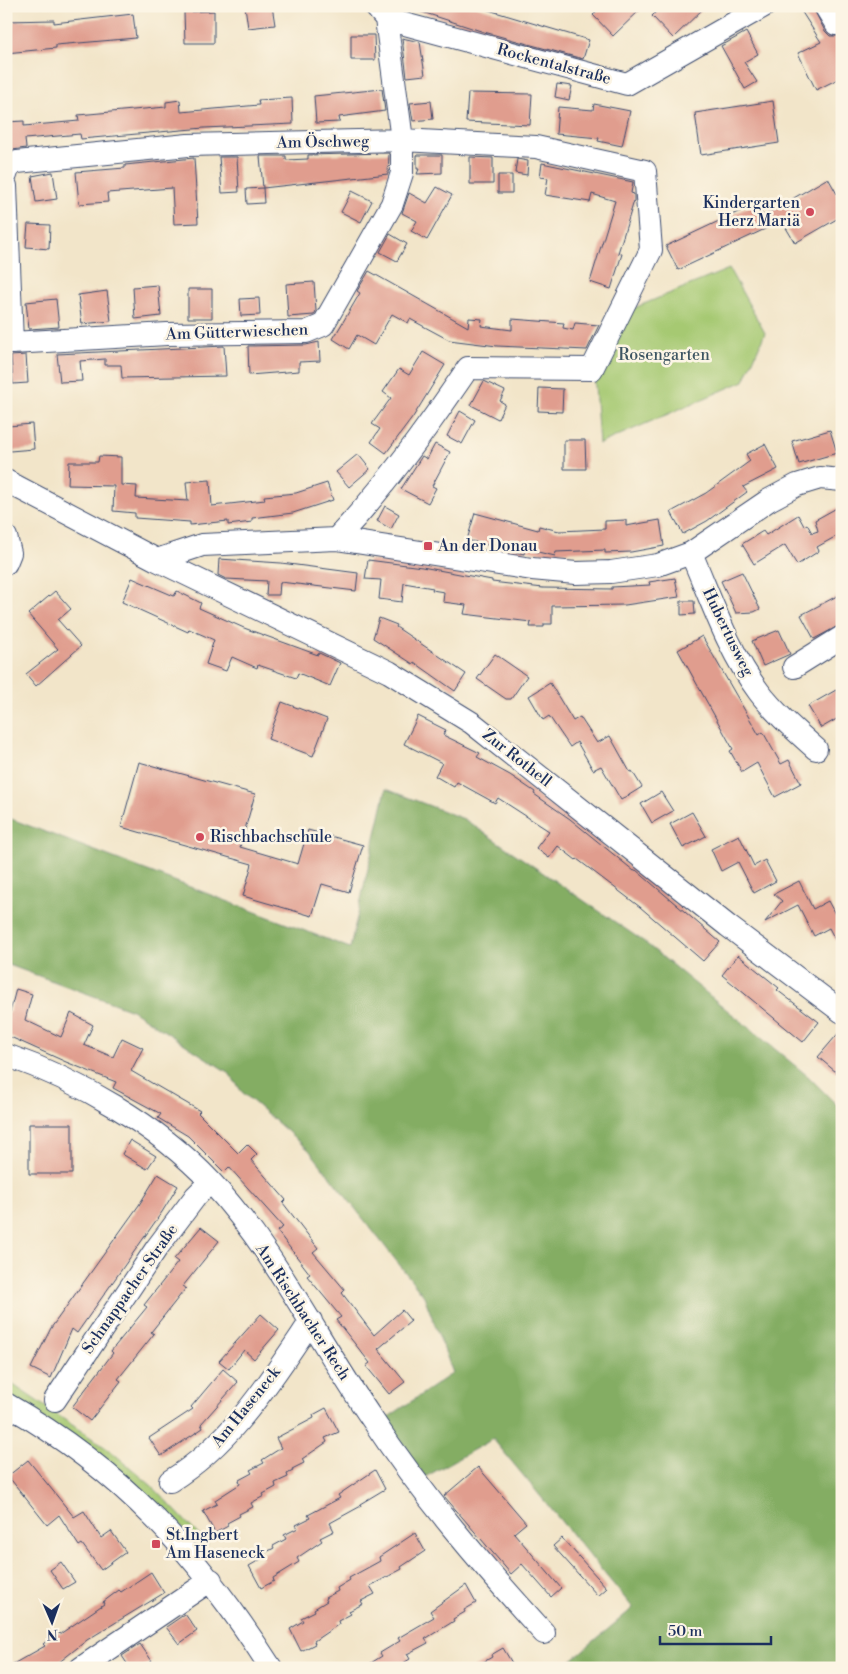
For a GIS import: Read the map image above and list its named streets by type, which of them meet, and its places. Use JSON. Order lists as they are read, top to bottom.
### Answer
{
  "streets": {
    "street": [
      "Rockentalstraße",
      "Am Öschweg",
      "Am Gütterwieschen",
      "Hubertusweg",
      "Zur Rothell",
      "Schnappacher Straße",
      "Am Rischbacher Rech",
      "Am Haseneck"
    ]
  },
  "crossings": [
    ["Rockentalstraße", "Am Gütterwieschen"],
    ["Am Öschweg", "Am Gütterwieschen"],
    ["Schnappacher Straße", "Am Rischbacher Rech"],
    ["Am Rischbacher Rech", "Am Haseneck"]
  ],
  "parks": ["Rosengarten"],
  "places": {
    "other": ["Kindergarten Herz Mariä", "Rischbachschule"],
    "transit": ["An der Donau", "St.Ingbert Am Haseneck"]
  },
  "scale_bar": "50 m",
  "north": "bottom"
}
